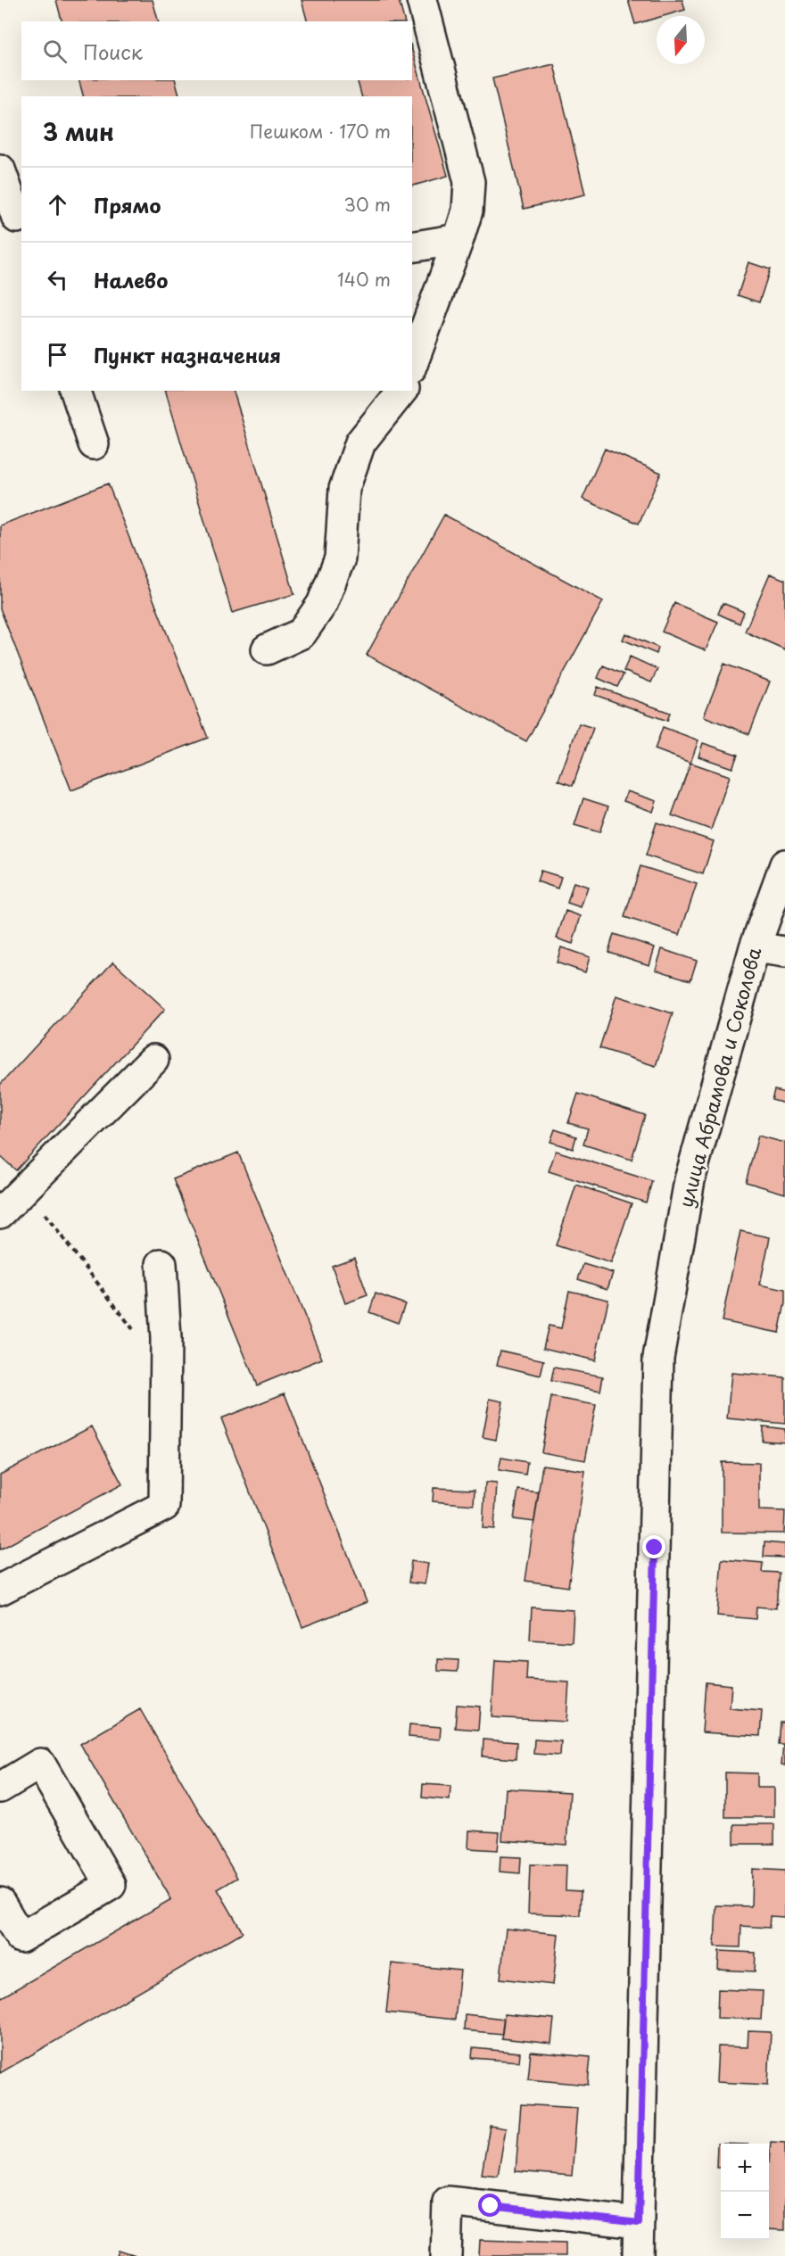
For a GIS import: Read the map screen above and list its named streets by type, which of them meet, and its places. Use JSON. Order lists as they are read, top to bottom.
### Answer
{
  "streets": {
    "street": ["улица Абрамова и Соколова"]
  },
  "north": "bottom",
  "page": {
    "search": "Поиск",
    "heading": ["3 мин", "Пешком · 170 m"],
    "list": [
      ["Прямо", "30 m"],
      ["Налево", "140 m"],
      "Пункт назначения"
    ],
    "map_buttons": ["+", "−"]
  }
}
